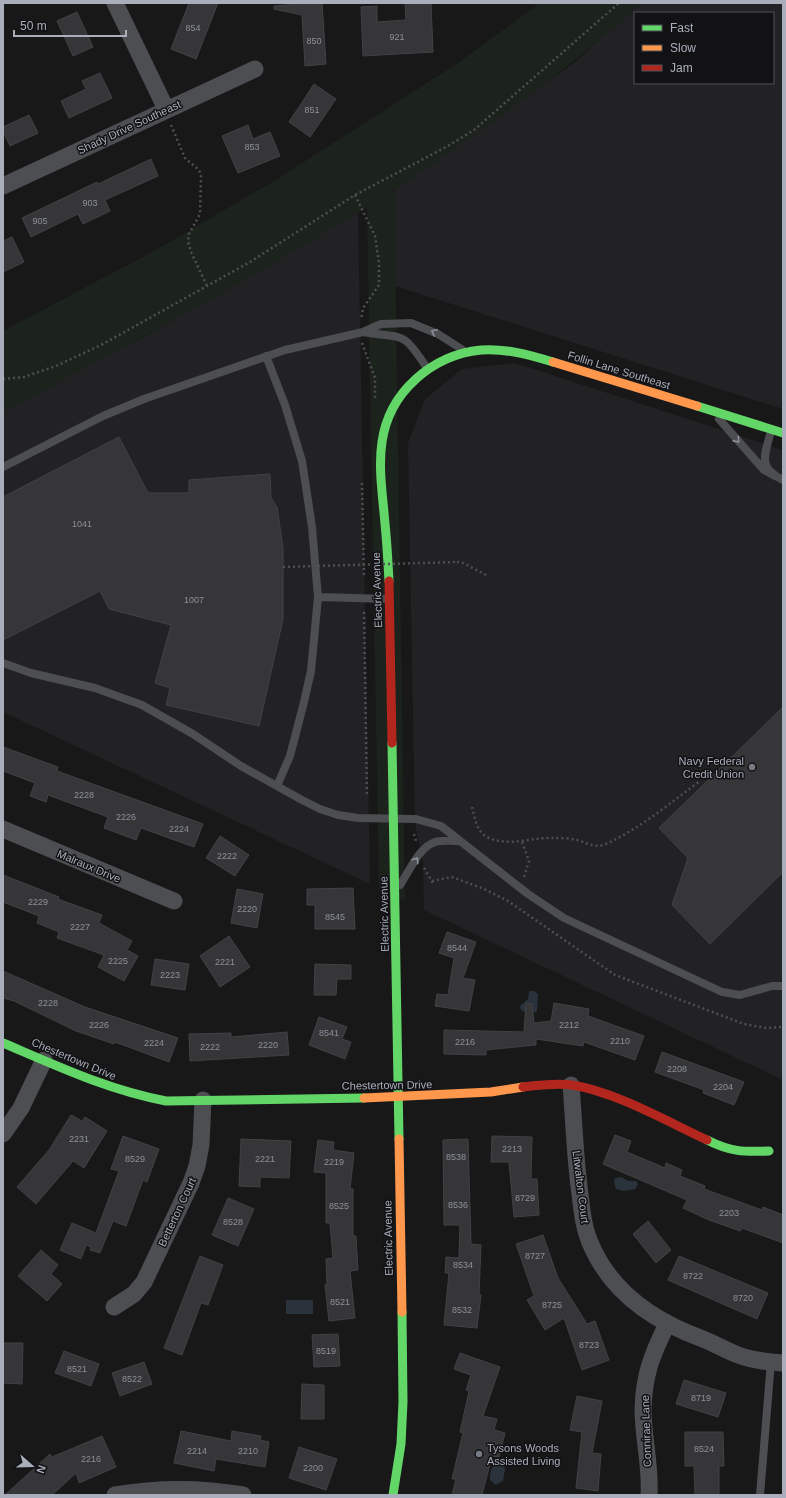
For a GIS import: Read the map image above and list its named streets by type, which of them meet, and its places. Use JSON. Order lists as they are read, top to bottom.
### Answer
{
  "streets": {
    "street": [
      "Shady Drive Southeast",
      "Follin Lane Southeast",
      "Electric Avenue",
      "Malraux Drive",
      "Chestertown Drive",
      "Litwalton Court",
      "Betterton Court",
      "Connirae Lane"
    ]
  },
  "crossings": [
    ["Follin Lane Southeast", "Electric Avenue"],
    ["Electric Avenue", "Chestertown Drive"],
    ["Chestertown Drive", "Litwalton Court"],
    ["Chestertown Drive", "Betterton Court"],
    ["Litwalton Court", "Connirae Lane"]
  ],
  "places": ["Navy Federal Credit Union", "Tysons Woods Assisted Living"],
  "house_numbers": [
    "854",
    "921",
    "850",
    "851",
    "853",
    "903",
    "905",
    "1041",
    "1007",
    "2228",
    "2226",
    "2224",
    "2222",
    "2229",
    "2220",
    "8545",
    "2227",
    "8544",
    "2225",
    "2221",
    "2223",
    "2228",
    "2226",
    "2212",
    "8541",
    "2210",
    "2216",
    "2224",
    "2220",
    "2222",
    "2208",
    "2204",
    "2231",
    "2213",
    "8538",
    "8529",
    "2221",
    "2219",
    "8729",
    "8536",
    "8525",
    "2203",
    "8528",
    "8727",
    "8534",
    "8722",
    "8720",
    "8521",
    "8725",
    "8532",
    "8723",
    "8519",
    "8521",
    "8522",
    "8719",
    "8524",
    "2214",
    "2210",
    "2216",
    "2200"
  ],
  "legend": ["Fast", "Slow", "Jam"],
  "scale_bar": "50 m",
  "north": "right"
}
